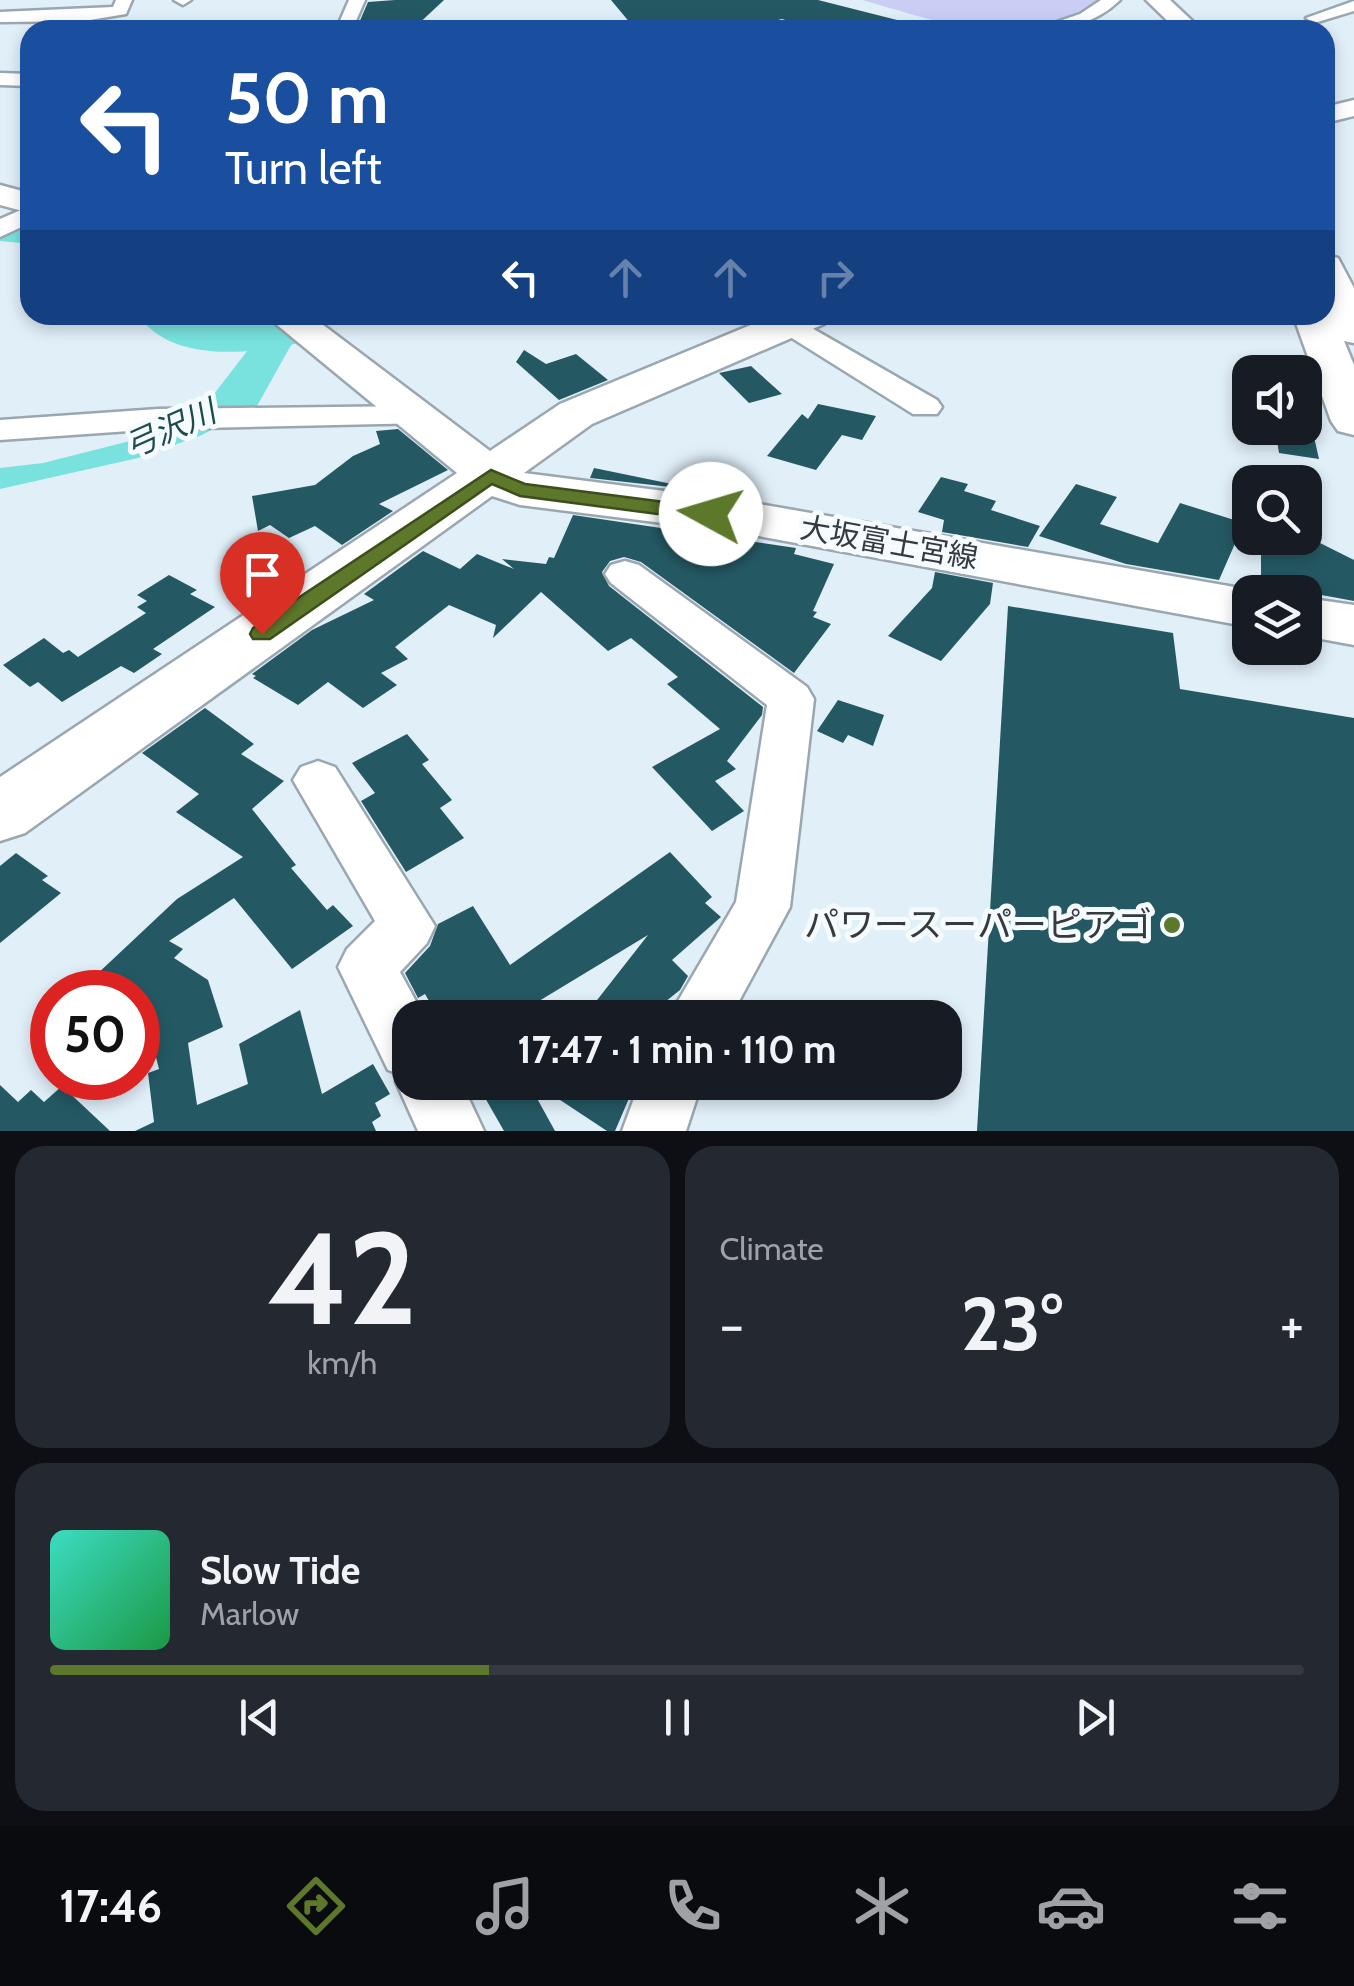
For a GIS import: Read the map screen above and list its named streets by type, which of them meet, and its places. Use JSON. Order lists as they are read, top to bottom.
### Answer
{
  "streets": {
    "main road": ["大坂富士宮線"]
  },
  "water": ["弓沢川"],
  "places": ["パワースーパーピアゴ"],
  "page": {
    "turn": ["50 m", "Turn left"],
    "limit": "50",
    "trip": "17:47 · 1 min · 110 m",
    "tile": [
      ["42", "km/h"],
      "Climate"
    ],
    "heat": ["−", "23°", "+"],
    "song": ["Slow Tide", "Marlow"],
    "tabs": "17:46"
  }
}
